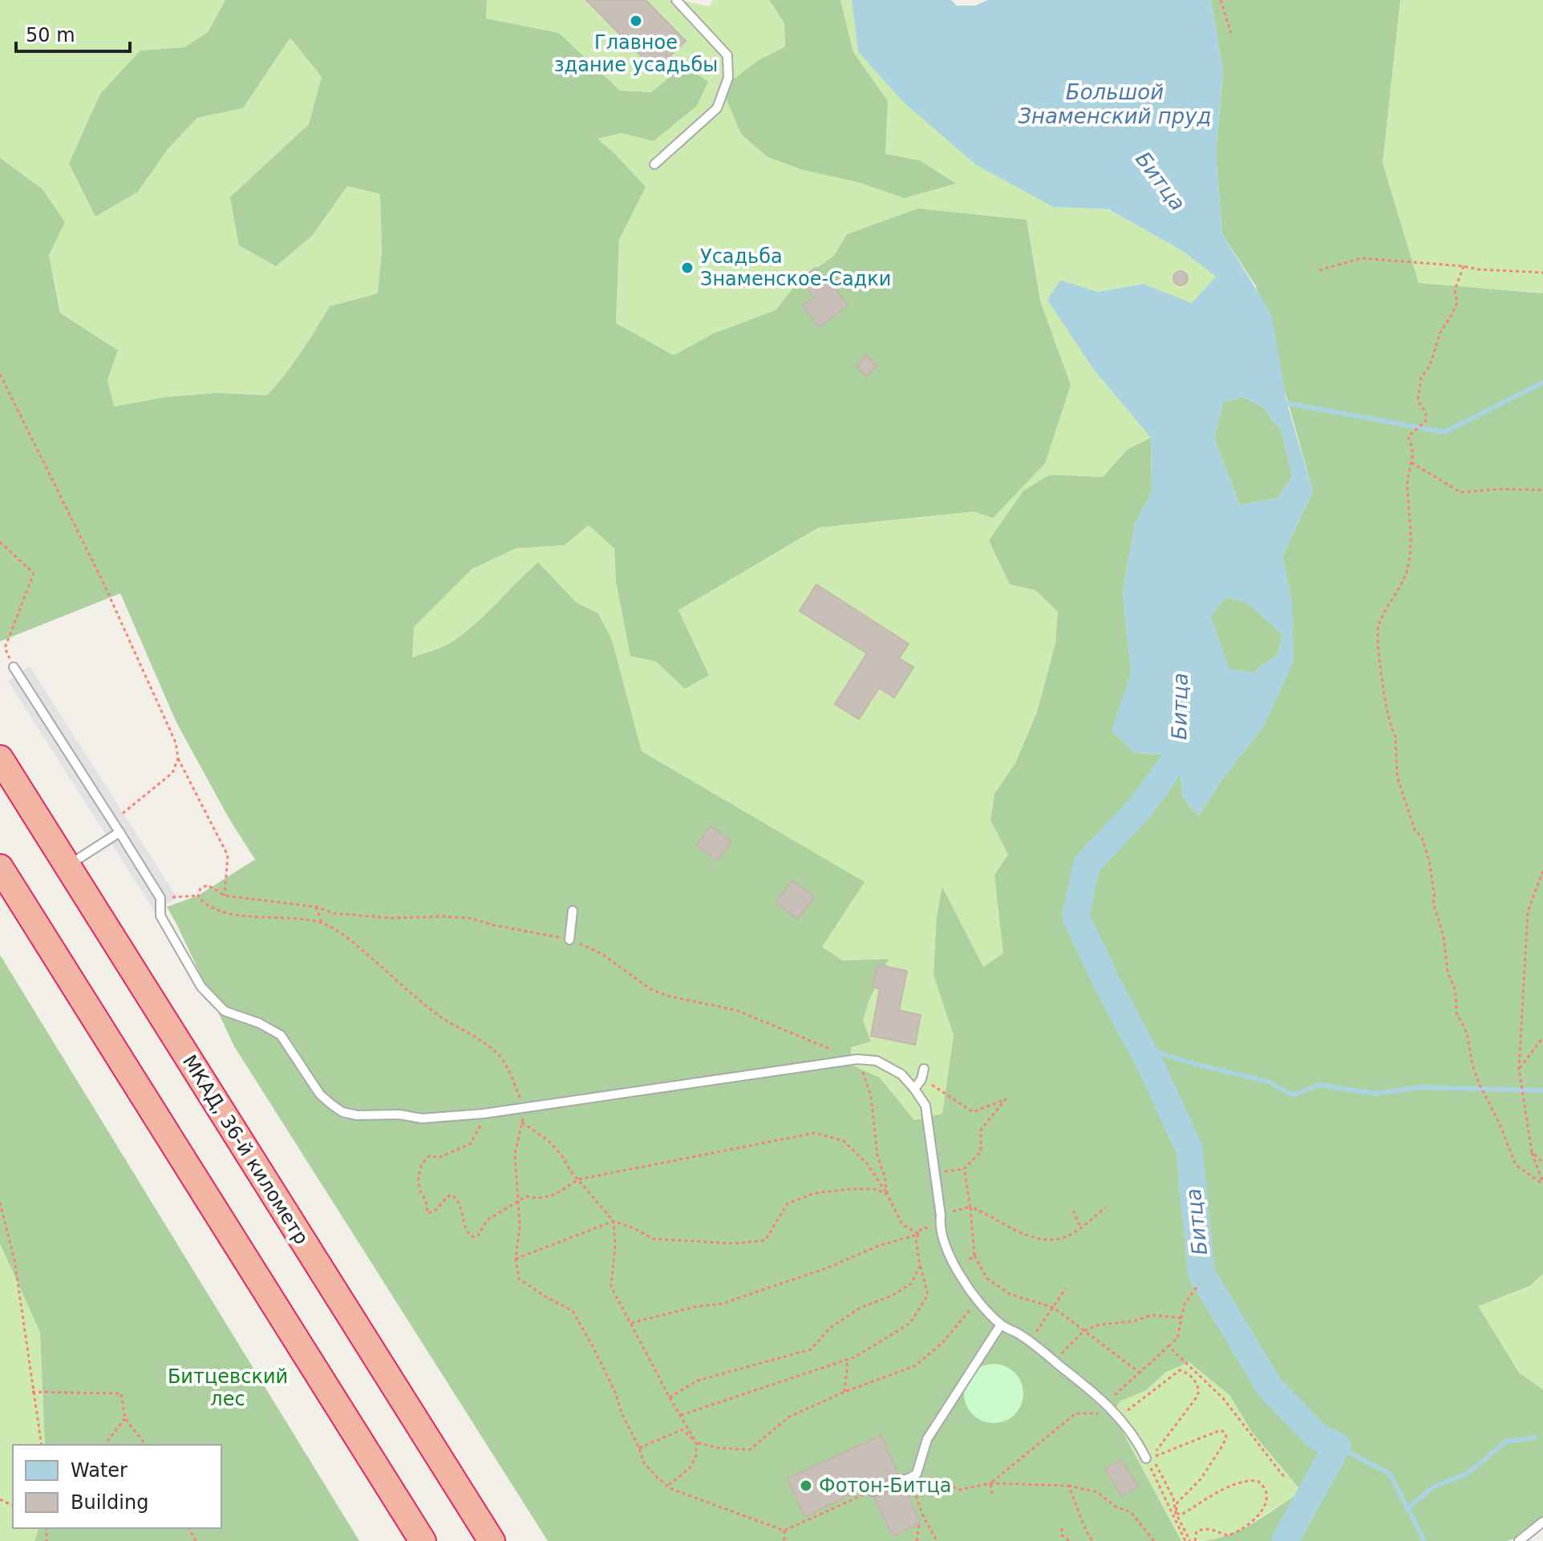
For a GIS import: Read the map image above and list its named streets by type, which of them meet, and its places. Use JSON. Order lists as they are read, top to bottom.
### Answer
{
  "streets": {
    "highway": ["МКАД, 36-й километр"]
  },
  "water": ["Большой Знаменский пруд", "Битца"],
  "parks": ["Битцевский лес"],
  "places": ["Главное здание усадьбы", "Усадьба Знаменское-Садки", "Фотон-Битца"],
  "legend": ["Water", "Building"],
  "scale_bar": "50 m"
}
